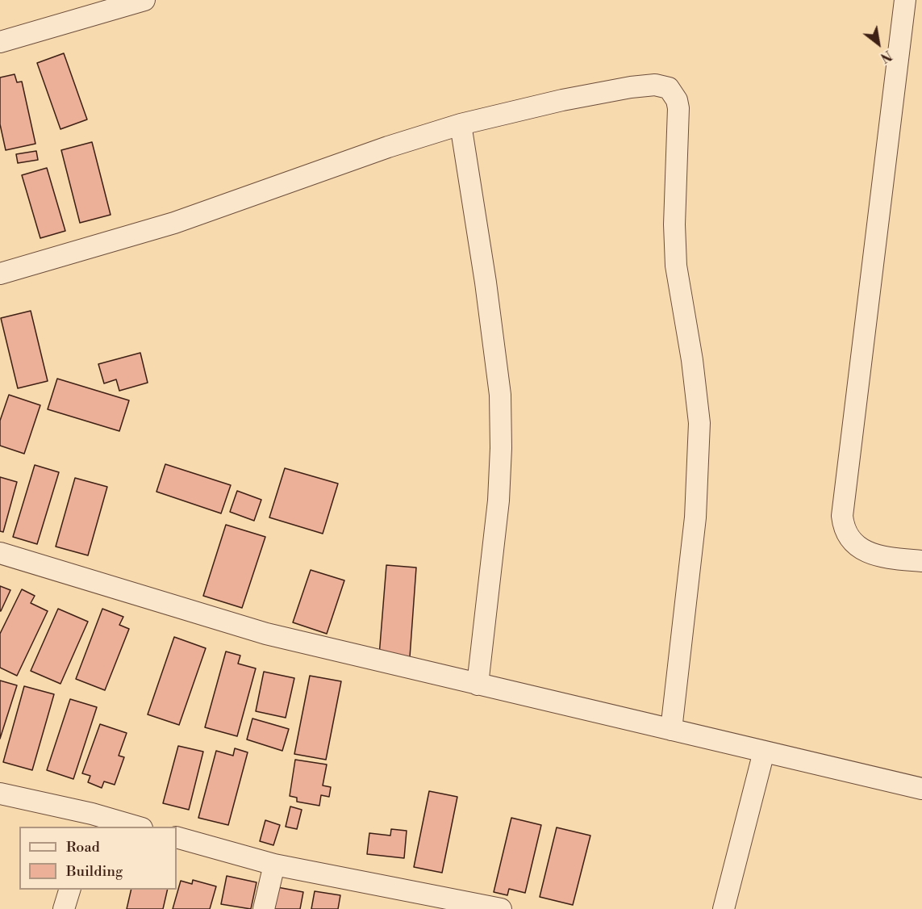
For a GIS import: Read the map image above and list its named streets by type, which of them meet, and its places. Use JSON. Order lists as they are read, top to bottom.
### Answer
{
  "legend": ["Road", "Building"],
  "north": "bottom right"
}
